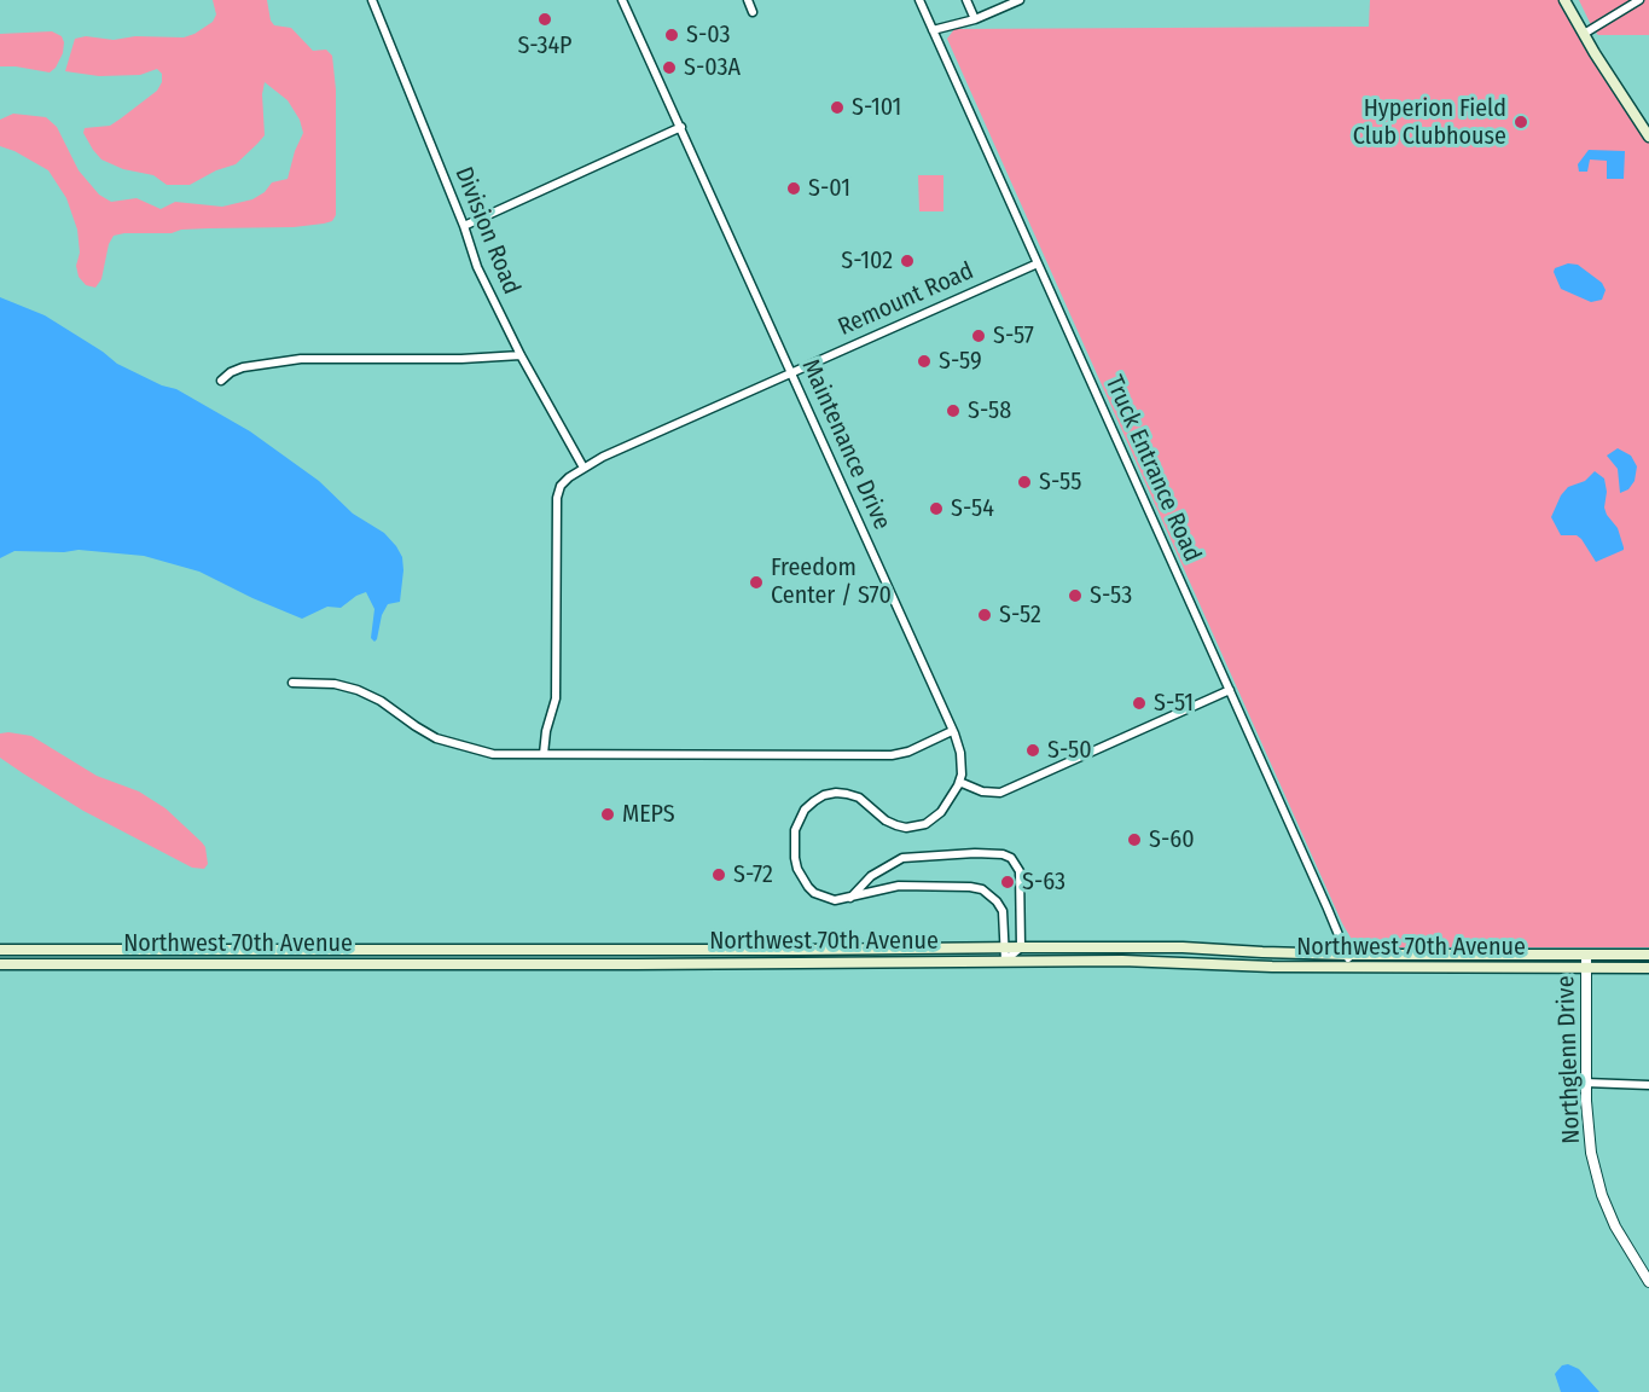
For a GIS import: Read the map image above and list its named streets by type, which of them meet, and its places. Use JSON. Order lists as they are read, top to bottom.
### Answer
{
  "streets": {
    "main road": ["Northwest 70th Avenue"],
    "street": [
      "Division Road",
      "Remount Road",
      "Maintenance Drive",
      "Truck Entrance Road",
      "Northglenn Drive"
    ]
  },
  "crossings": [
    ["Division Road", "Remount Road"],
    ["Remount Road", "Maintenance Drive"],
    ["Remount Road", "Truck Entrance Road"],
    ["Truck Entrance Road", "Northwest 70th Avenue"],
    ["Northwest 70th Avenue", "Northglenn Drive"]
  ],
  "places": [
    "S-34P",
    "S-03",
    "S-03A",
    "S-101",
    "Hyperion Field Club Clubhouse",
    "S-01",
    "S-102",
    "S-57",
    "S-59",
    "S-58",
    "S-55",
    "S-54",
    "Freedom Center / S70",
    "S-53",
    "S-52",
    "S-51",
    "S-50",
    "MEPS",
    "S-60",
    "S-72",
    "S-63"
  ]
}
